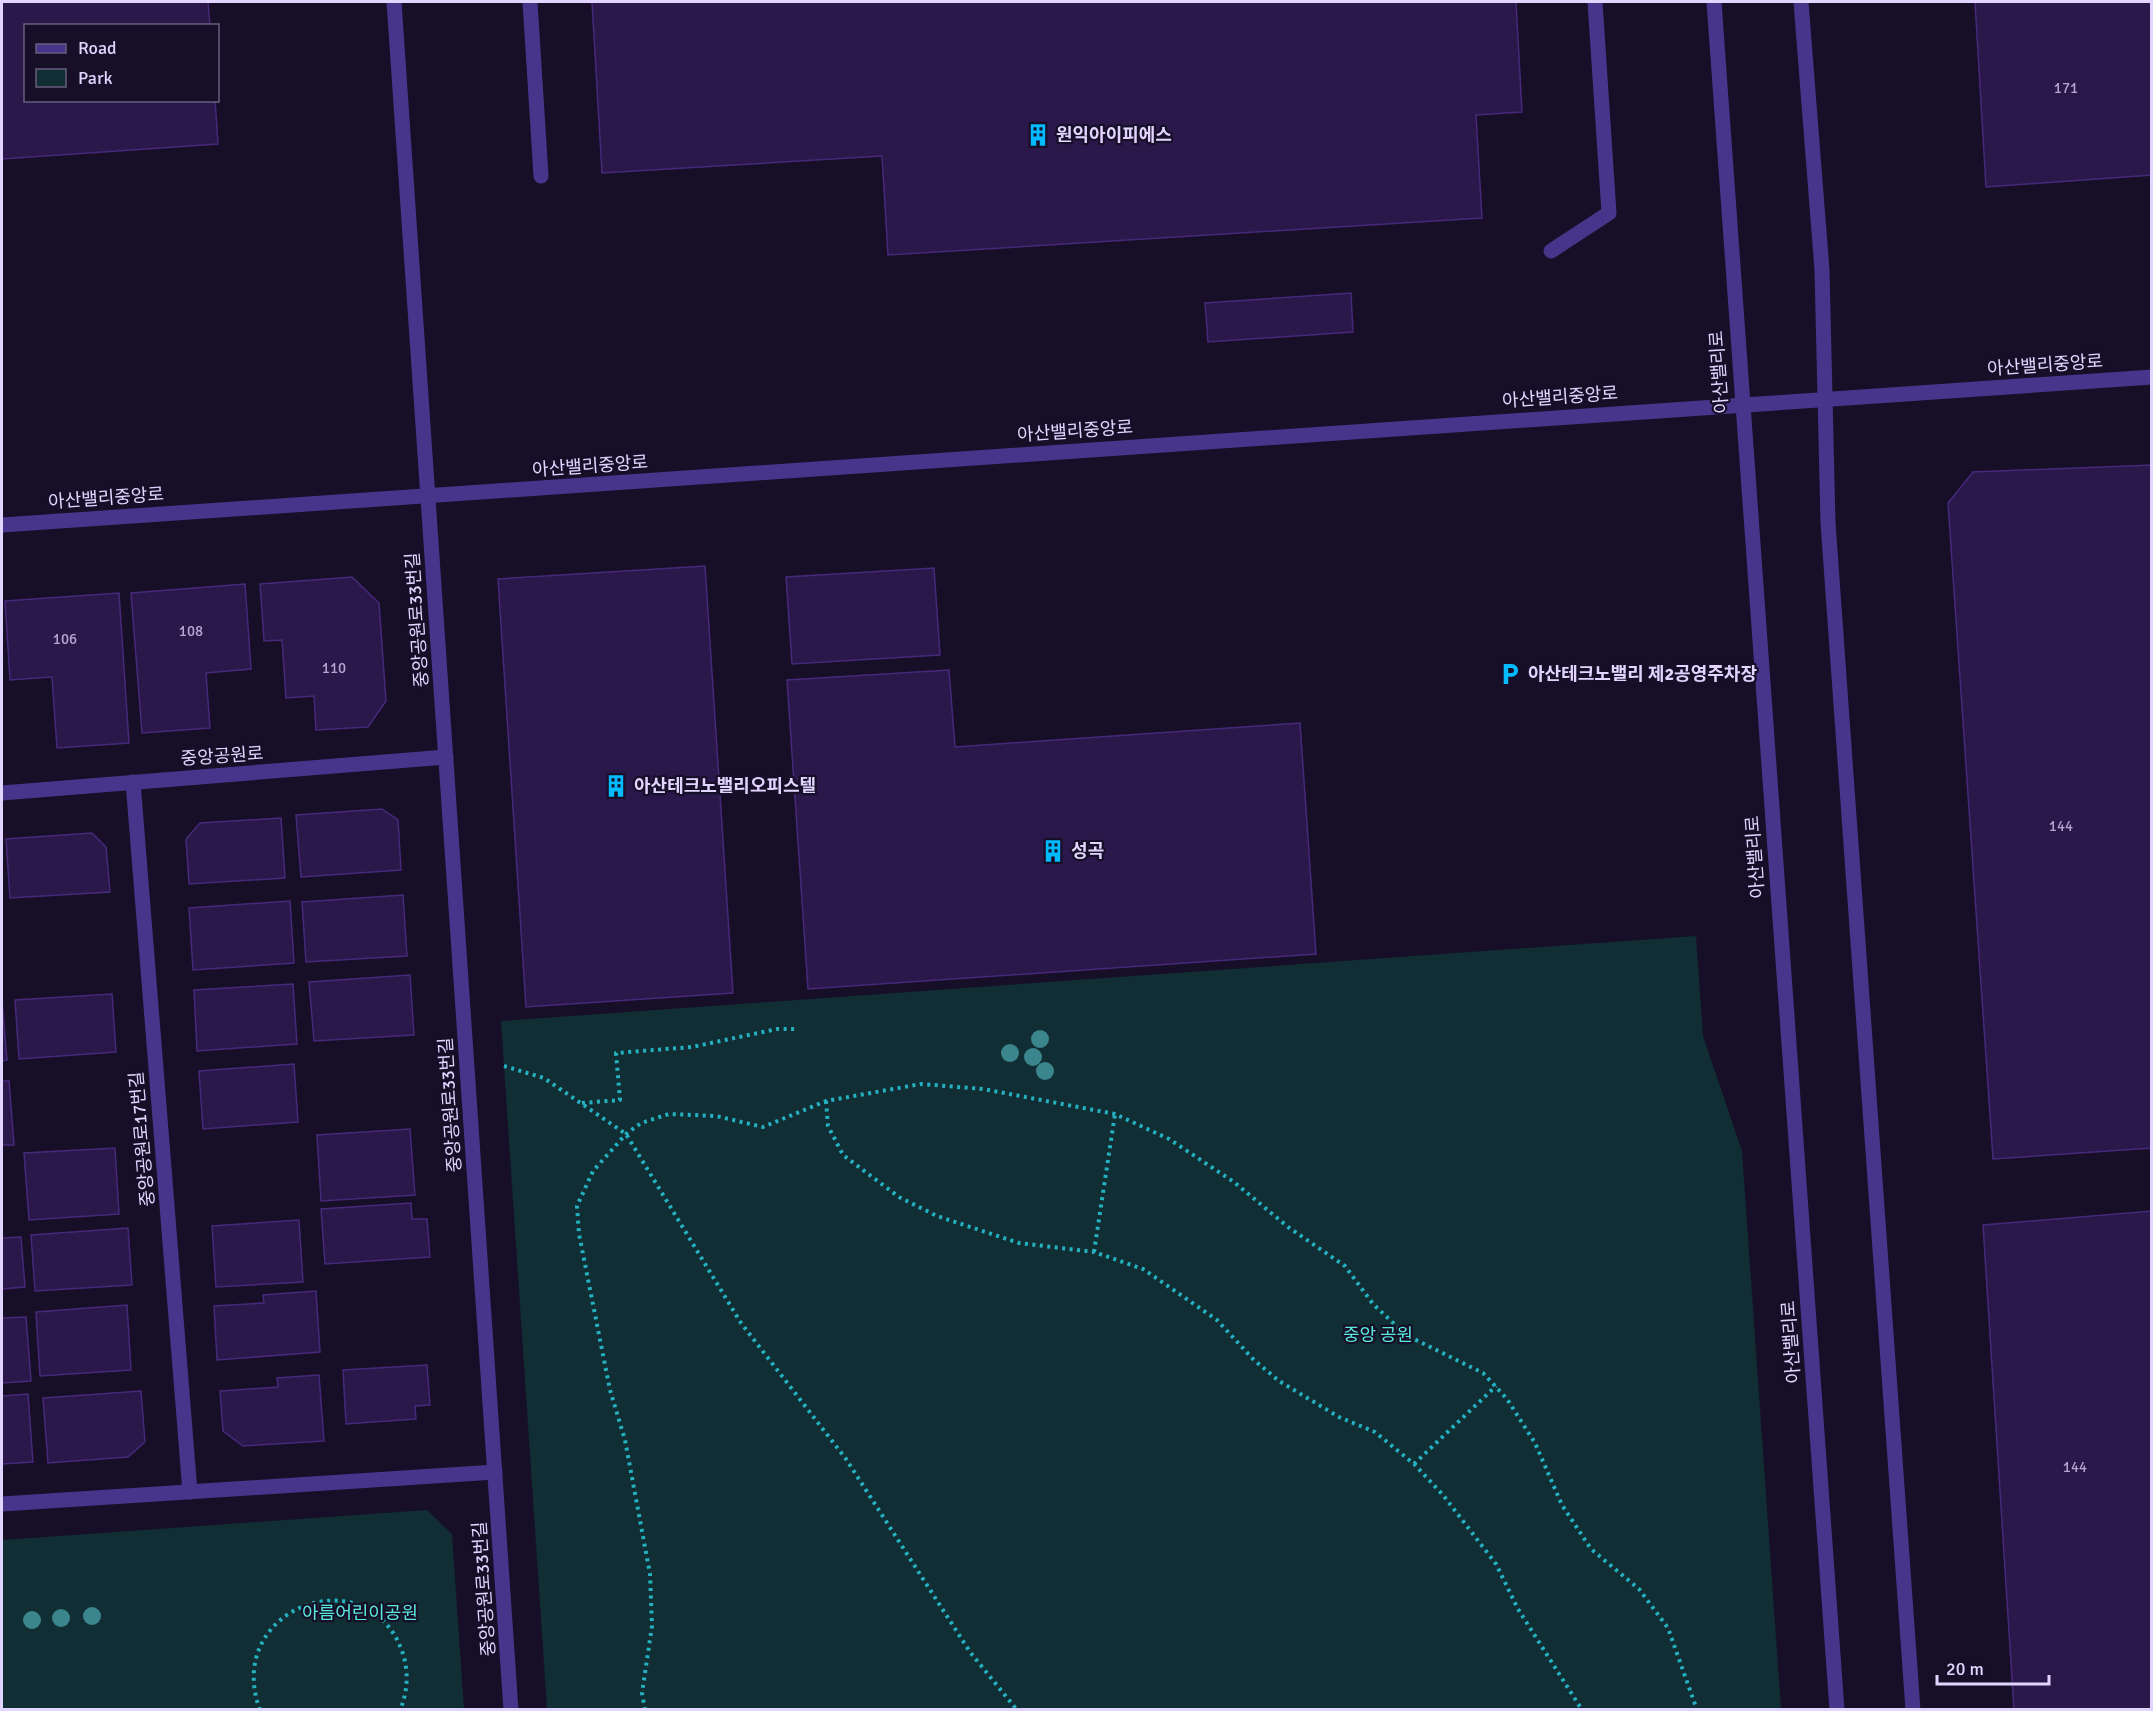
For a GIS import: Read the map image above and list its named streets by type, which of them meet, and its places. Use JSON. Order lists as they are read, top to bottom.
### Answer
{
  "streets": {
    "street": [
      "아산밸리중앙로",
      "아산밸리로",
      "중앙공원로33번길",
      "중앙공원로",
      "중앙공원로17번길"
    ]
  },
  "crossings": [
    ["아산밸리중앙로", "아산밸리로"],
    ["아산밸리중앙로", "중앙공원로33번길"],
    ["중앙공원로33번길", "중앙공원로"],
    ["중앙공원로", "중앙공원로17번길"]
  ],
  "parks": ["중앙 공원", "아름어린이공원"],
  "places": {
    "building": ["원익아이피에스", "아산테크노밸리오피스텔", "성곡"],
    "parking": ["아산테크노밸리 제2공영주차장"]
  },
  "house_numbers": [
    "171",
    "108",
    "106",
    "110",
    "144",
    "144"
  ],
  "legend": ["Road", "Park"],
  "scale_bar": "20 m"
}
